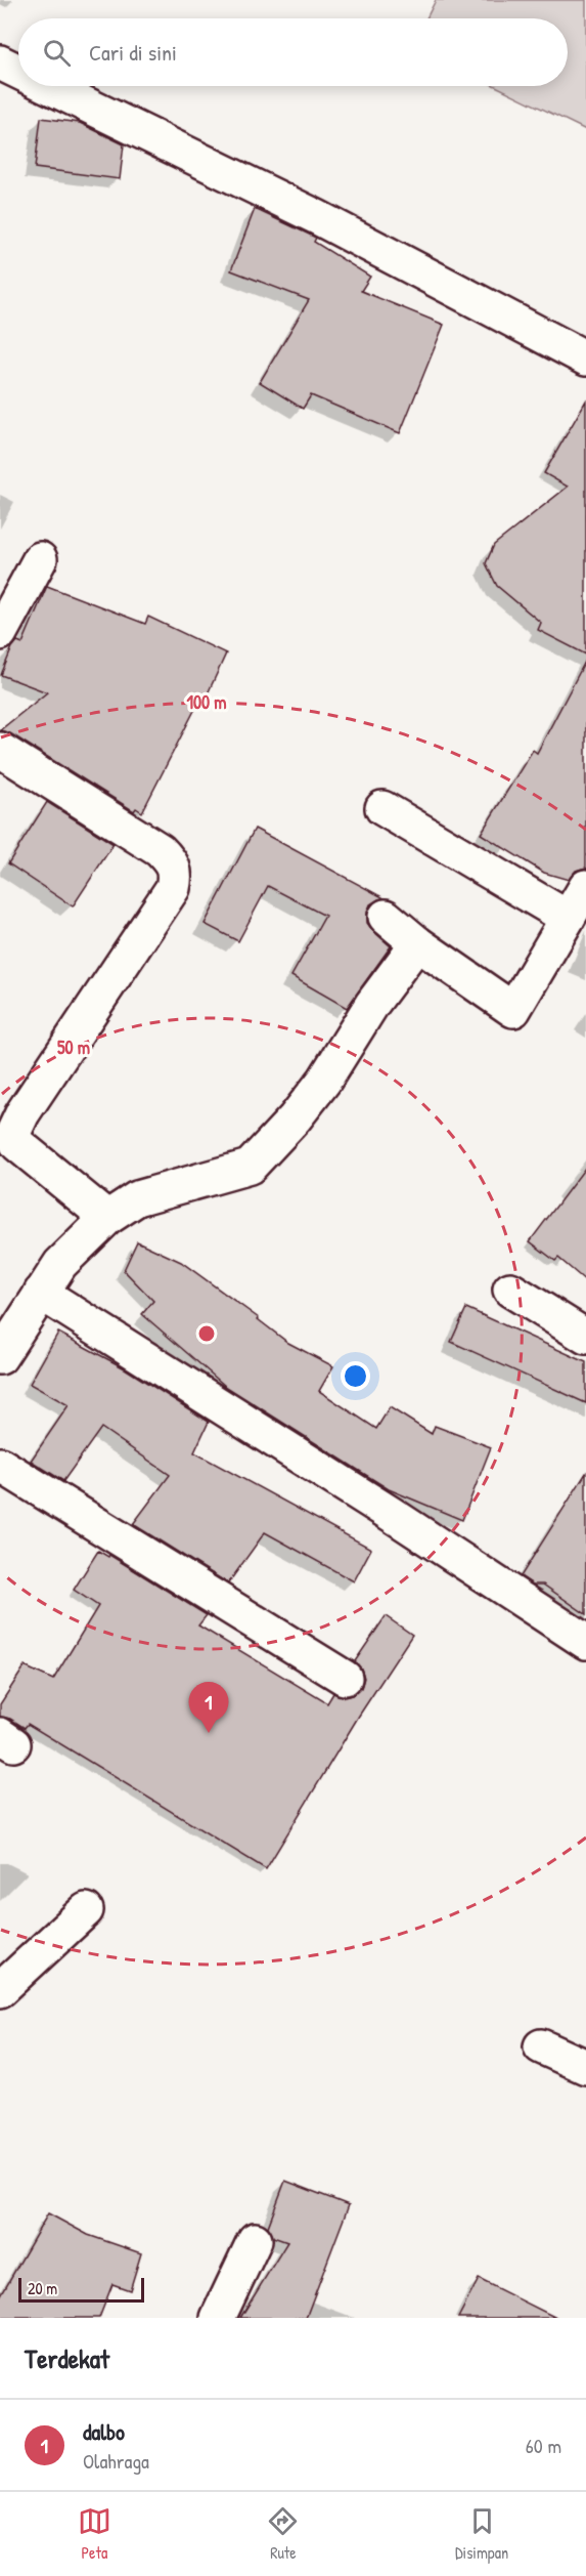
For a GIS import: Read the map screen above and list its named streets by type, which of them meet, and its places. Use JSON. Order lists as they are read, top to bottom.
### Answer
{
  "scale_bar": "20 m",
  "page": {
    "search": "Cari di sini",
    "pins": "1",
    "scale": "20 m",
    "heading": "Terdekat",
    "list": [
      {
        "mark": "1",
        "name": "dalbo",
        "note": "Olahraga",
        "value": "60 m"
      }
    ],
    "nav": ["Peta", "Rute", "Disimpan"]
  },
  "rings": ["100 m", "50 m"]
}
